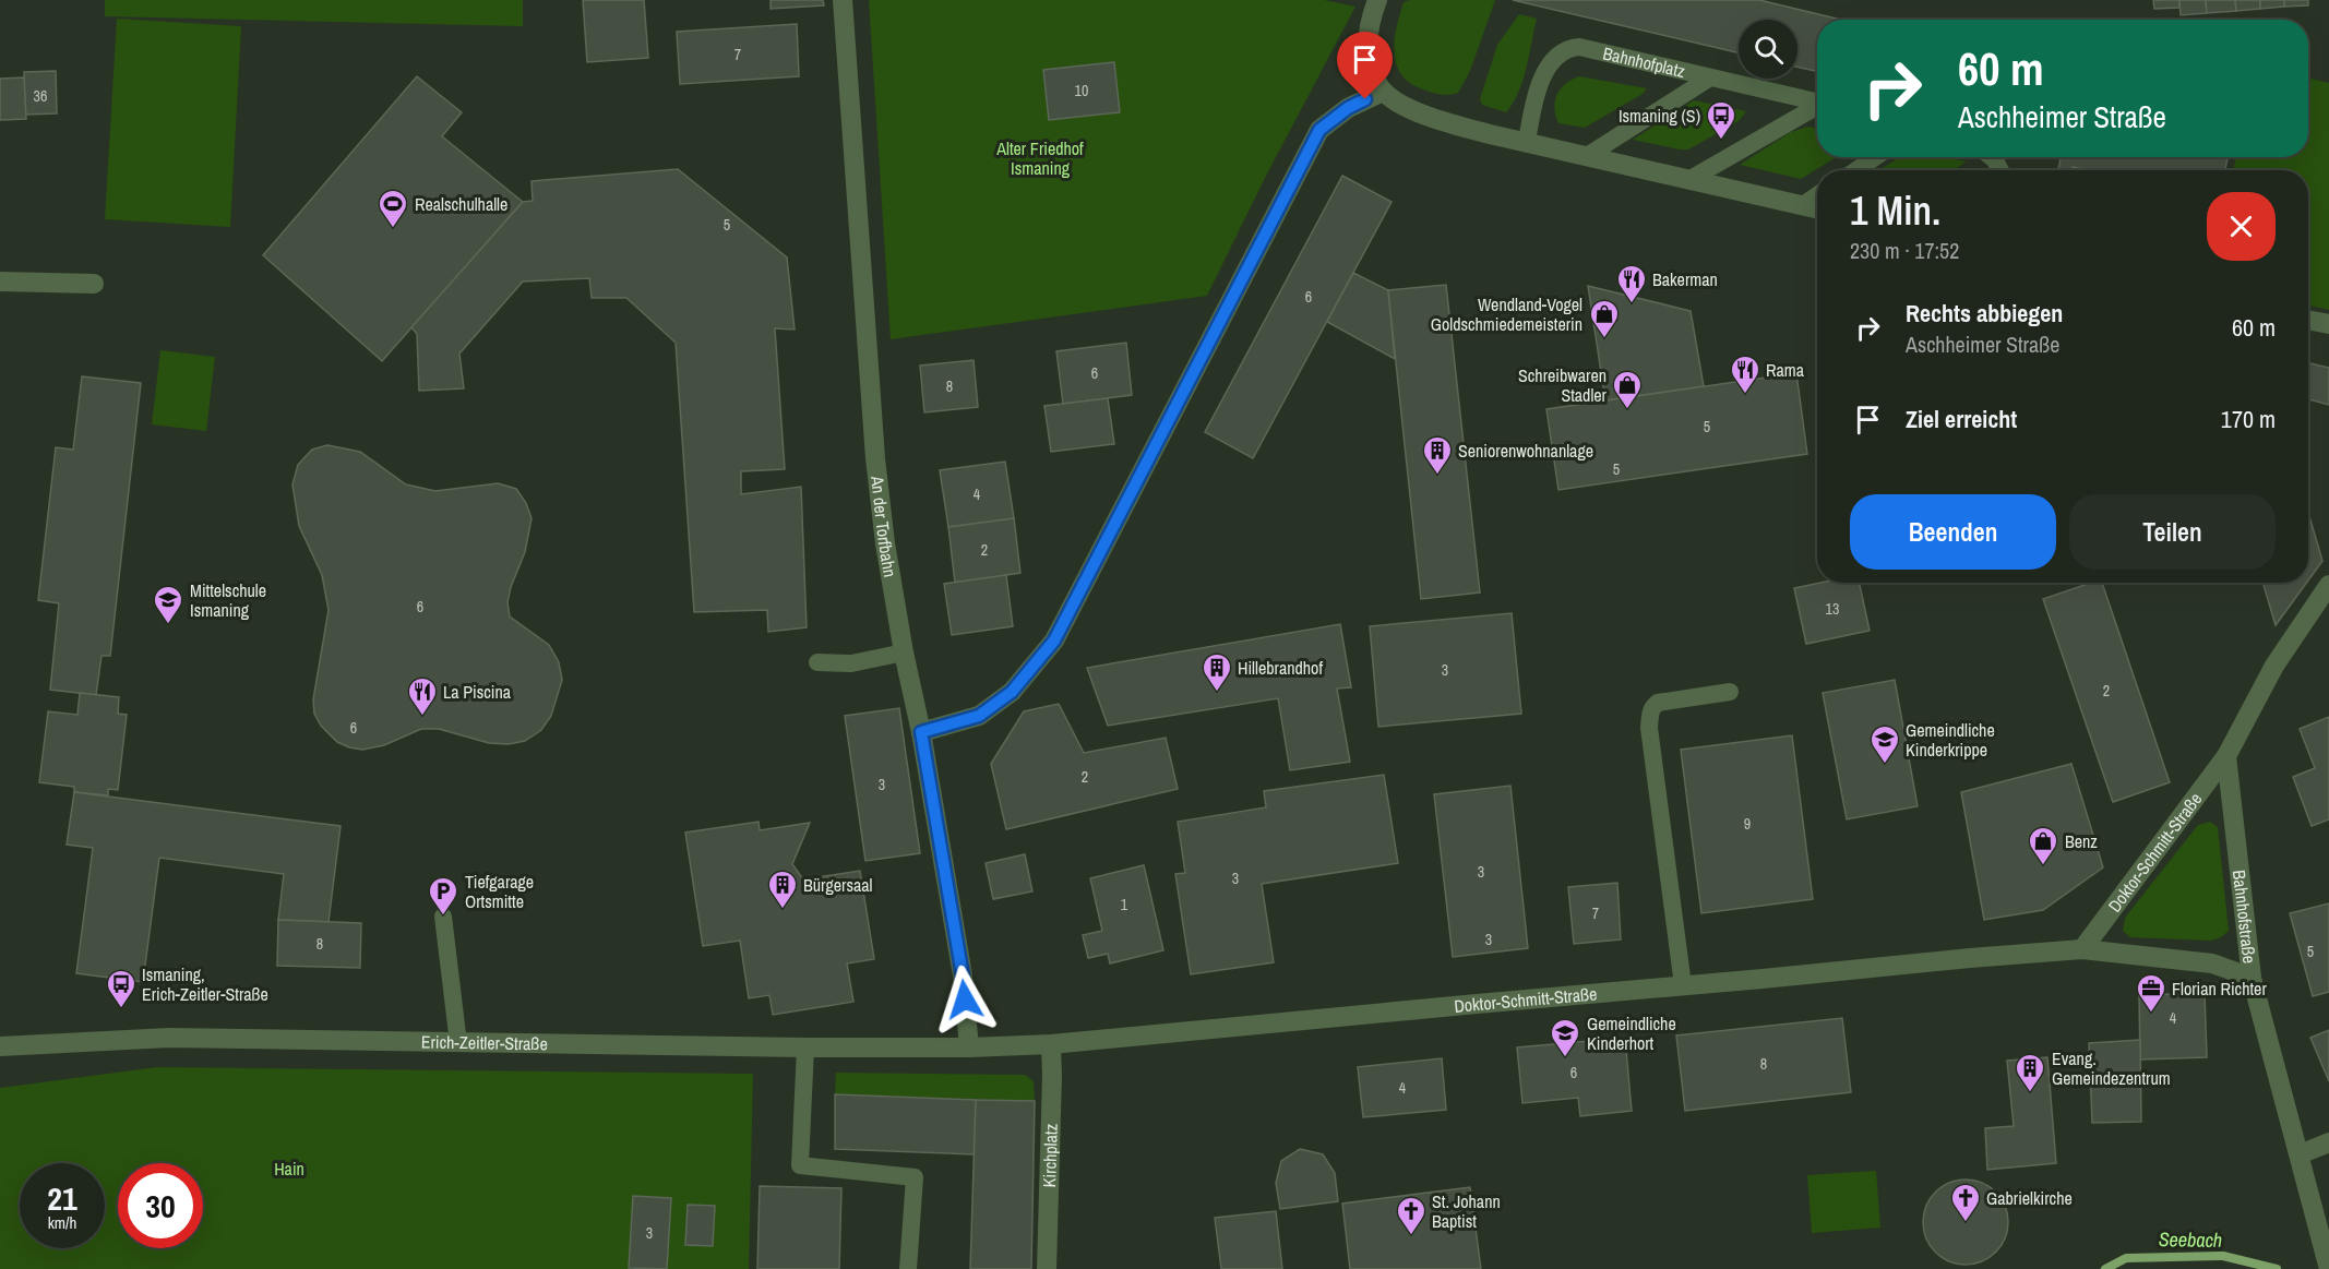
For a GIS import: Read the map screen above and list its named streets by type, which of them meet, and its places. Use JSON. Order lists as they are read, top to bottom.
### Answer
{
  "streets": {
    "street": [
      "An der Torfbahn",
      "Doktor-Schmitt-Straße",
      "Bahnhofstraße",
      "Erich-Zeitler-Straße",
      "Kirchplatz"
    ],
    "lane": ["Bahnhofplatz"]
  },
  "crossings": [
    ["An der Torfbahn", "Doktor-Schmitt-Straße"],
    ["An der Torfbahn", "Erich-Zeitler-Straße"],
    ["Doktor-Schmitt-Straße", "Bahnhofstraße"],
    ["Doktor-Schmitt-Straße", "Erich-Zeitler-Straße"],
    ["Doktor-Schmitt-Straße", "Kirchplatz"]
  ],
  "water": ["Seebach"],
  "parks": ["Alter Friedhof Ismaning", "Hain"],
  "places": {
    "bus stop": ["Ismaning (S)", "Ismaning, Erich-Zeitler-Straße"],
    "sports": ["Realschulhalle"],
    "restaurant": ["Bakerman", "Rama", "La Piscina"],
    "shop": ["Wendland-Vogel Goldschmiedemeisterin", "Schreibwaren Stadler", "Benz"],
    "building": [
      "Seniorenwohnanlage",
      "Hillebrandhof",
      "Bürgersaal",
      "Evang. Gemeindezentrum"
    ],
    "school or university": ["Mittelschule Ismaning", "Gemeindliche Kinderkrippe", "Gemeindliche Kinderhort"],
    "parking": ["Tiefgarage Ortsmitte"],
    "office": ["Florian Richter"],
    "church": ["Gabrielkirche", "St. Johann Baptist"]
  },
  "house_numbers": [
    "7",
    "10",
    "36",
    "5",
    "6",
    "6",
    "8",
    "5",
    "5",
    "4",
    "2",
    "6",
    "13",
    "3",
    "2",
    "6",
    "2",
    "3",
    "9",
    "3",
    "3",
    "1",
    "7",
    "3",
    "8",
    "5",
    "4",
    "8",
    "6",
    "4",
    "3"
  ],
  "page": {
    "turn": ["60 m", "Aschheimer Straße"],
    "heading": ["1 Min.", "230 m · 17:52"],
    "list": [
      {
        "name": "Rechts abbiegen",
        "note": "Aschheimer Straße",
        "value": "60 m"
      },
      {
        "name": "Ziel erreicht",
        "value": "170 m"
      }
    ],
    "buttons": ["Beenden", "Teilen"],
    "speed": "21 km/h",
    "limit": "30"
  }
}
